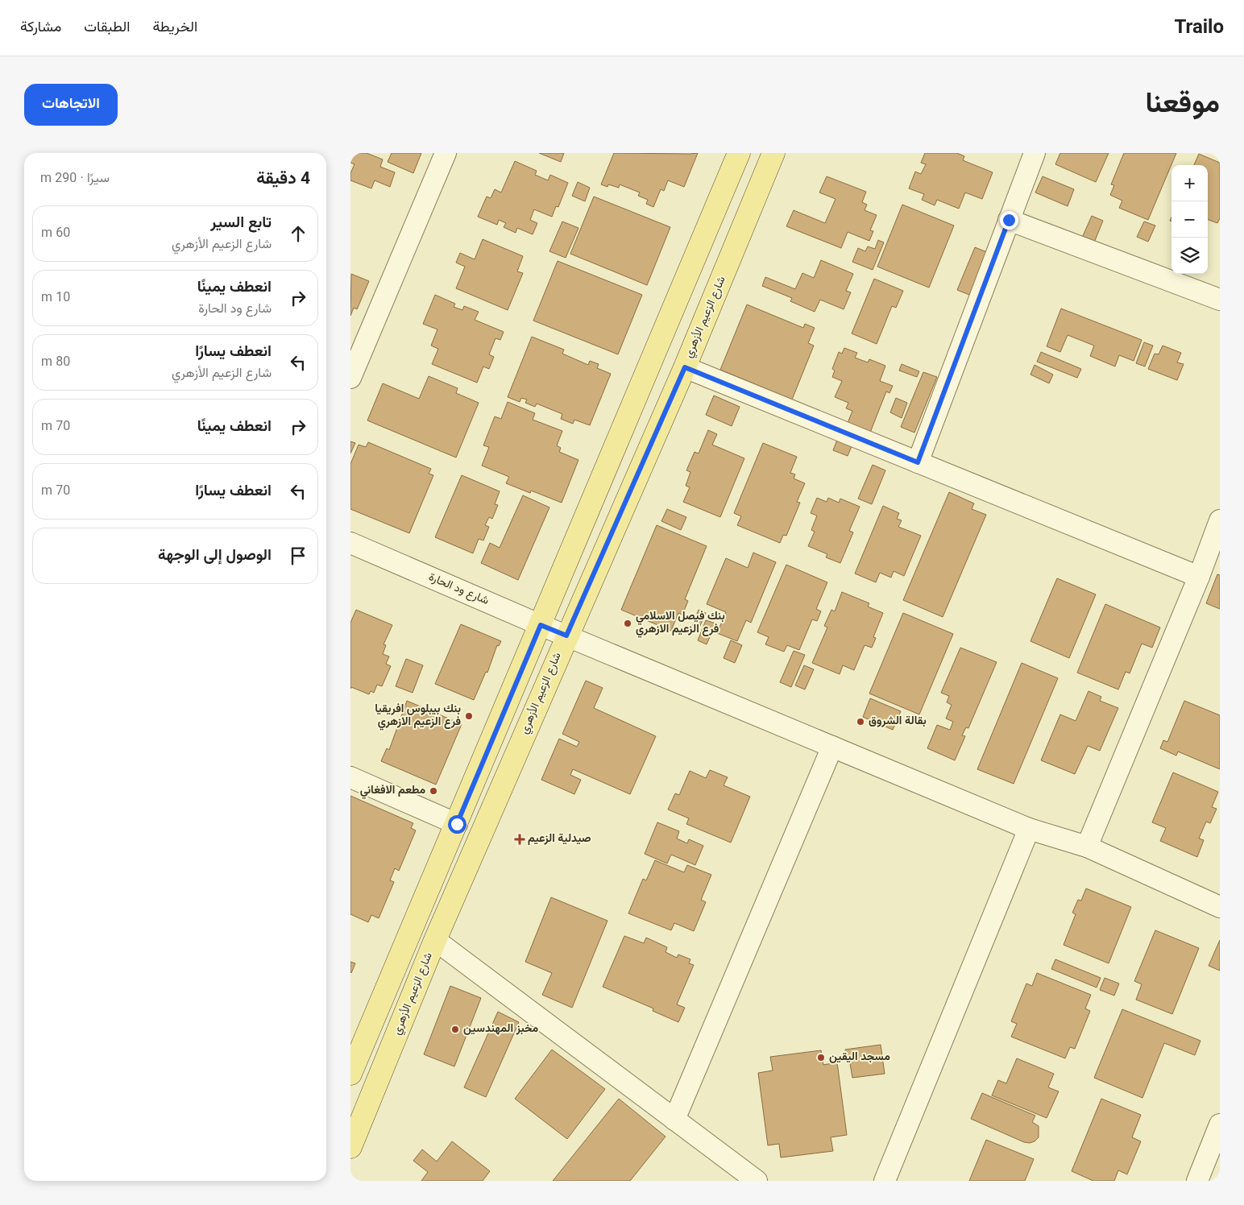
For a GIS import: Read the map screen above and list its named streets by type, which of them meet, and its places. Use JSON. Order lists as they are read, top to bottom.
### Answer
{
  "streets": {
    "main road": ["شارع الزعيم الأزهري"],
    "street": ["شارع ود الحارة"]
  },
  "crossings": [
    ["شارع الزعيم الأزهري", "شارع ود الحارة"]
  ],
  "places": {
    "other": [
      "بنك فيصل الاسلامي فرع الزعيم الازهري",
      "بنك بيبلوس افريقيا فرع الزعيم الازهري",
      "بقالة الشروق",
      "مطعم الافغاني",
      "مخبز المهندسين",
      "مسجد اليقين"
    ],
    "health": ["صيدلية الزعيم"]
  },
  "page": {
    "header": "Trailo",
    "nav": ["الخريطة", "الطبقات", "مشاركة"],
    "title": "موقعنا",
    "buttons": "الاتجاهات",
    "heading": ["4 دقيقة", "سيرًا · 290 m"],
    "map_buttons": ["+", "−"],
    "list": [
      ["تابع السير", "شارع الزعيم الأزهري", "60 m"],
      ["انعطف يمينًا", "شارع ود الحارة", "10 m"],
      ["انعطف يسارًا", "شارع الزعيم الأزهري", "80 m"],
      ["انعطف يمينًا", "70 m"],
      ["انعطف يسارًا", "70 m"],
      "الوصول إلى الوجهة"
    ]
  }
}
